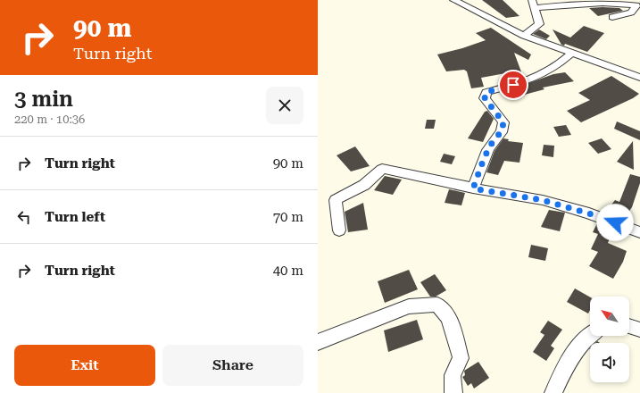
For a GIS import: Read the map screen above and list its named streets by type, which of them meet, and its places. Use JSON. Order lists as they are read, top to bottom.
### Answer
{
  "north": "top left",
  "page": {
    "turn": ["90 m", "Turn right"],
    "heading": ["3 min", "220 m · 10:36"],
    "list": [
      {
        "name": "Turn right",
        "value": "90 m"
      },
      {
        "name": "Turn left",
        "value": "70 m"
      },
      {
        "name": "Turn right",
        "value": "40 m"
      }
    ],
    "buttons": ["Exit", "Share"]
  }
}
